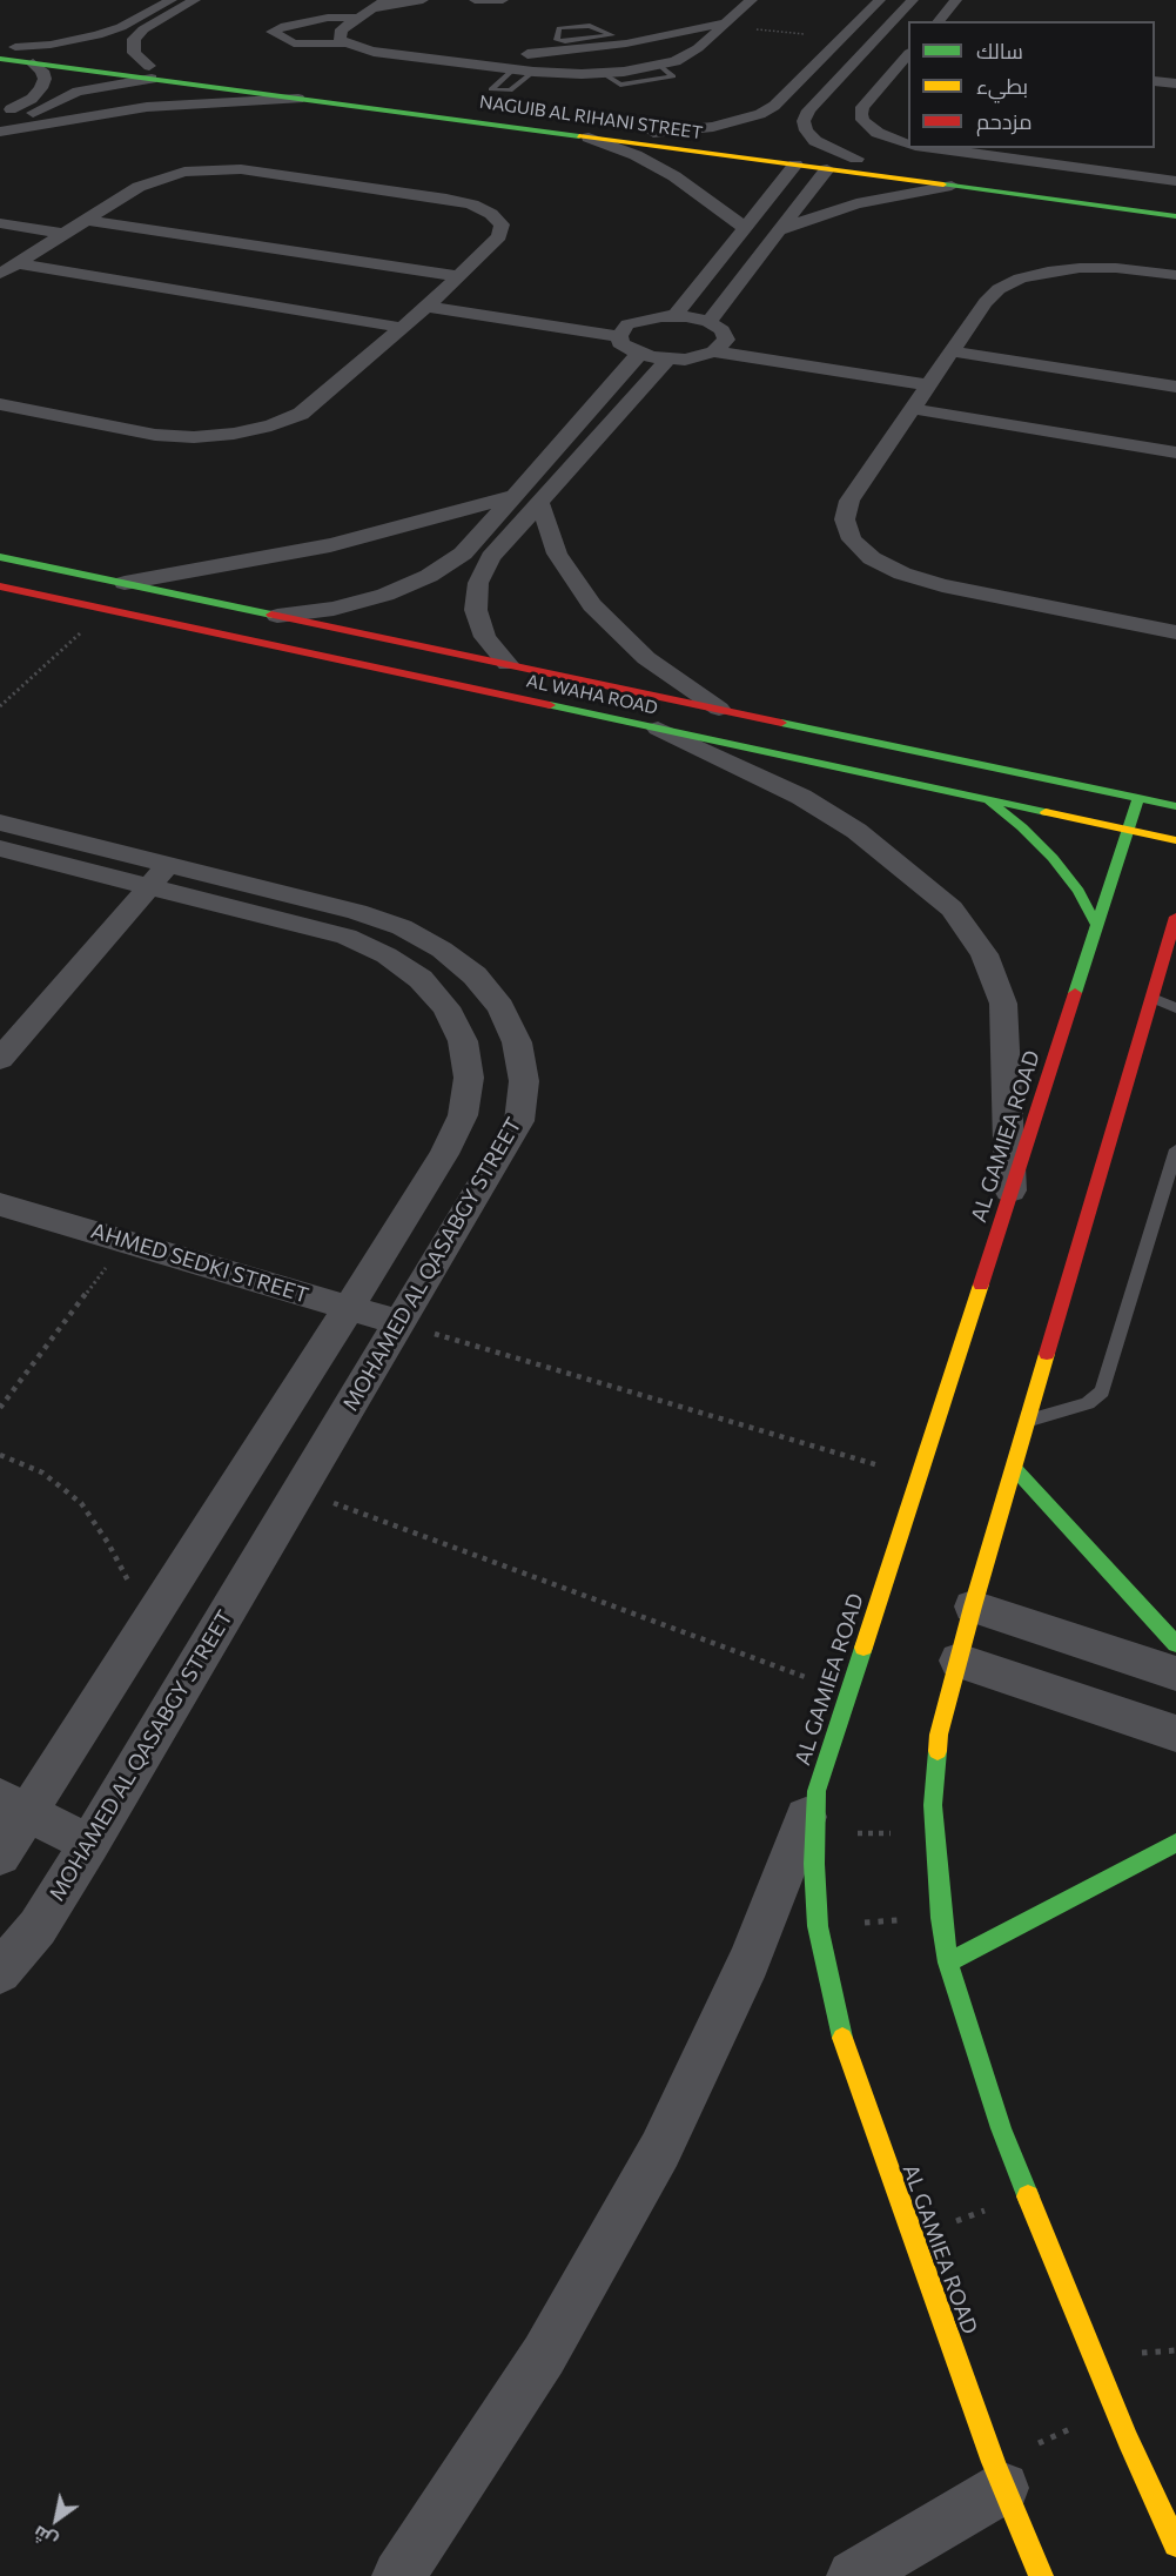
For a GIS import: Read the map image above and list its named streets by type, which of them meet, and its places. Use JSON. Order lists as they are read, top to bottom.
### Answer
{
  "streets": {
    "street": [
      "NAGUIB AL RIHANI STREET",
      "AL WAHA ROAD",
      "AL GAMIEA ROAD",
      "AHMED SEDKI STREET",
      "MOHAMED AL QASABGY STREET"
    ]
  },
  "crossings": [
    ["AL WAHA ROAD", "AL GAMIEA ROAD"],
    ["AHMED SEDKI STREET", "MOHAMED AL QASABGY STREET"]
  ],
  "legend": ["سالك", "بطيء", "مزدحم"],
  "north": "bottom left"
}
